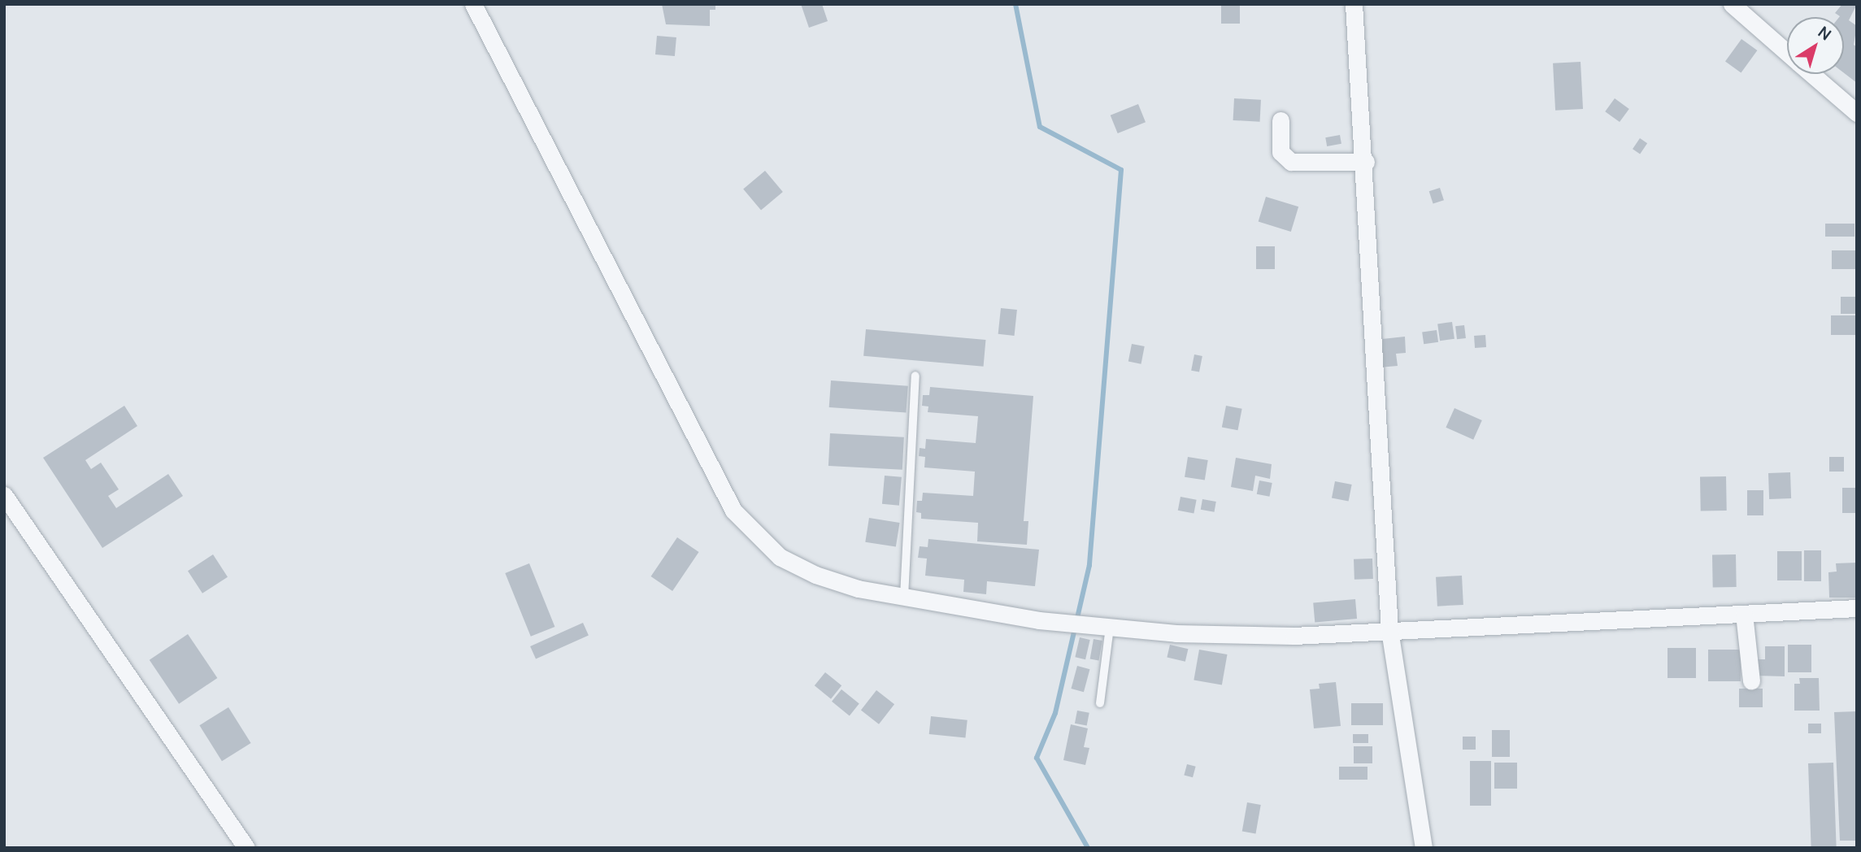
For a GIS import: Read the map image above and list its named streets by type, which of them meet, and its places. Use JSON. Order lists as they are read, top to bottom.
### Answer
{
  "north": "top right"
}
